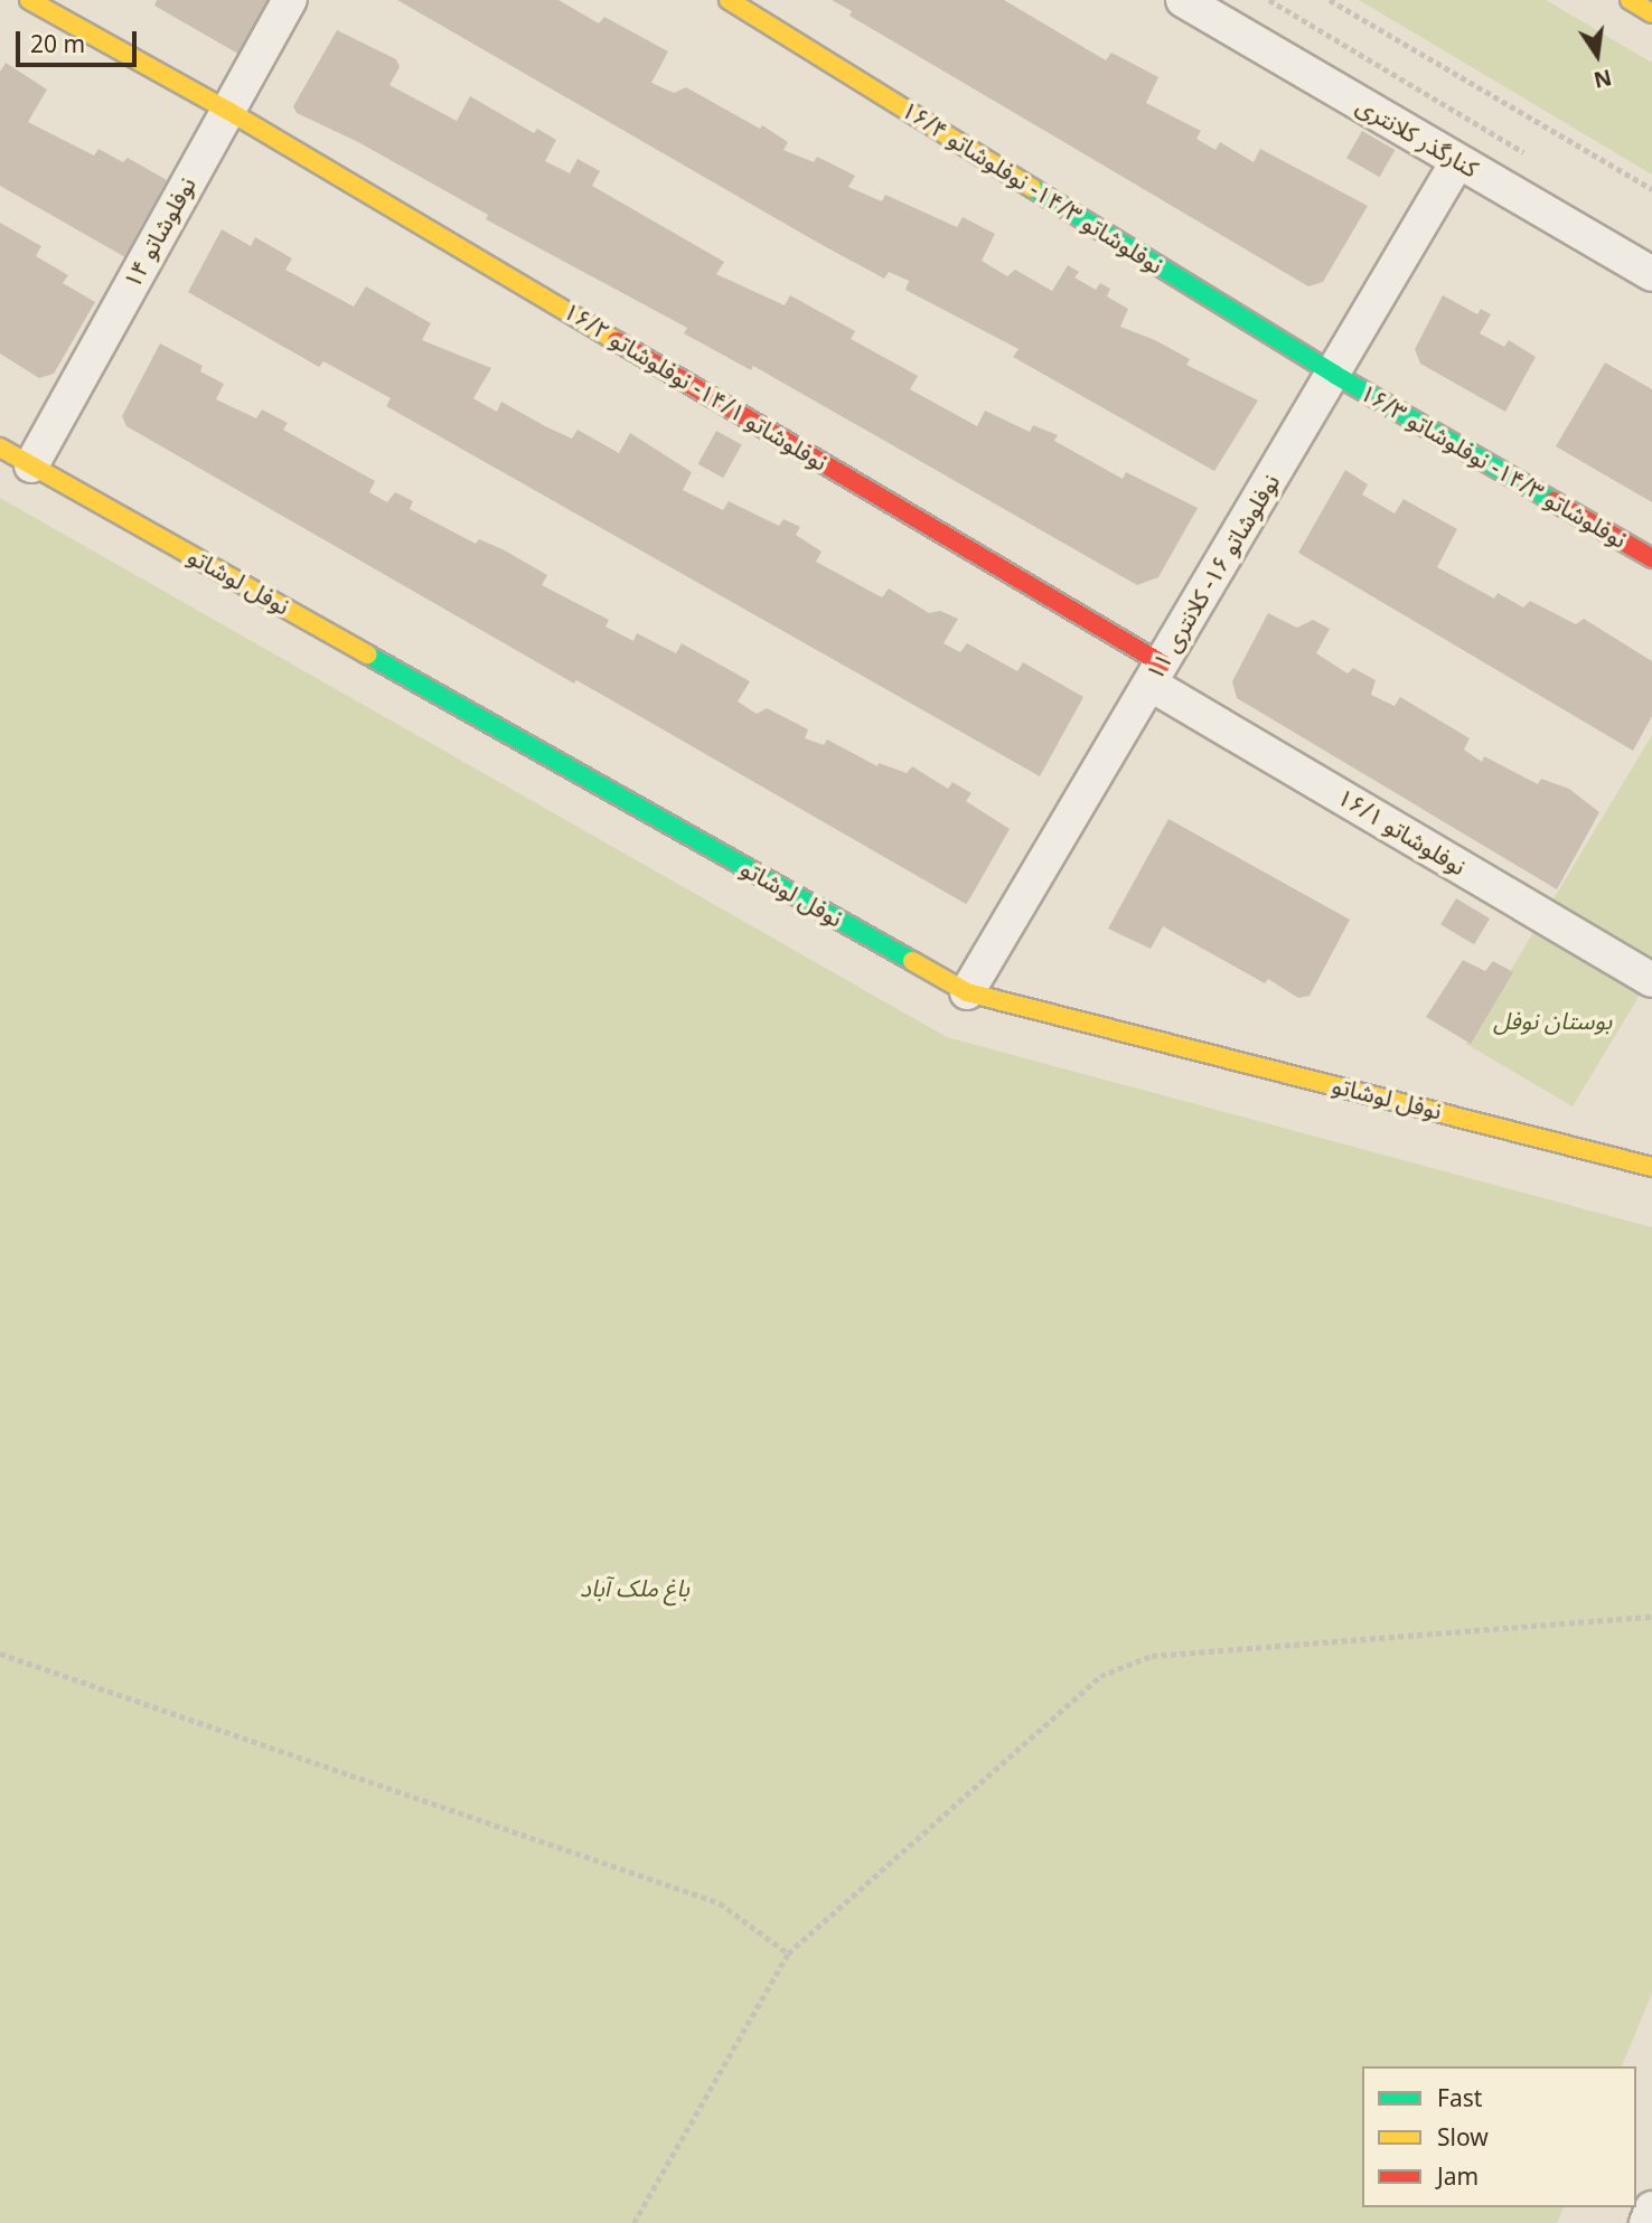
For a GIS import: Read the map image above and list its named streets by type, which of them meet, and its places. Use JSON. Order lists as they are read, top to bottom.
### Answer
{
  "streets": {
    "main road": [
      "نوفلوشاتو ۱۴/۳- نوفلوشاتو ۱۶/۴",
      "نوفلوشاتو ۱۴/۱- نوفلوشاتو ۱۶/۲",
      "نوفلوشاتو ۱۴/۳- نوفلوشاتو ۱۶/۳",
      "نوفل لوشاتو"
    ],
    "street": [
      "کنارگذر کلانتری",
      "نوفلوشاتو ۱۴",
      "نوفلوشاتو ۱۶- کلانتری ۱۱",
      "نوفلوشاتو ۱۶/۱"
    ]
  },
  "crossings": [
    ["کنارگذر کلانتری", "نوفلوشاتو ۱۶- کلانتری ۱۱"],
    ["نوفلوشاتو ۱۴/۳- نوفلوشاتو ۱۶/۴", "نوفلوشاتو ۱۴/۳- نوفلوشاتو ۱۶/۳"],
    ["نوفلوشاتو ۱۴/۳- نوفلوشاتو ۱۶/۴", "نوفلوشاتو ۱۶- کلانتری ۱۱"],
    ["نوفلوشاتو ۱۴", "نوفلوشاتو ۱۴/۱- نوفلوشاتو ۱۶/۲"],
    ["نوفلوشاتو ۱۴", "نوفل لوشاتو"],
    ["نوفلوشاتو ۱۴/۱- نوفلوشاتو ۱۶/۲", "نوفلوشاتو ۱۶- کلانتری ۱۱"],
    ["نوفلوشاتو ۱۴/۱- نوفلوشاتو ۱۶/۲", "نوفلوشاتو ۱۶/۱"],
    ["نوفلوشاتو ۱۴/۳- نوفلوشاتو ۱۶/۳", "نوفلوشاتو ۱۶- کلانتری ۱۱"],
    ["نوفلوشاتو ۱۶- کلانتری ۱۱", "نوفل لوشاتو"],
    ["نوفلوشاتو ۱۶- کلانتری ۱۱", "نوفلوشاتو ۱۶/۱"]
  ],
  "parks": ["بوستان نوفل", "باغ ملک آباد"],
  "legend": ["Fast", "Slow", "Jam"],
  "scale_bar": "20 m",
  "north": "bottom"
}
